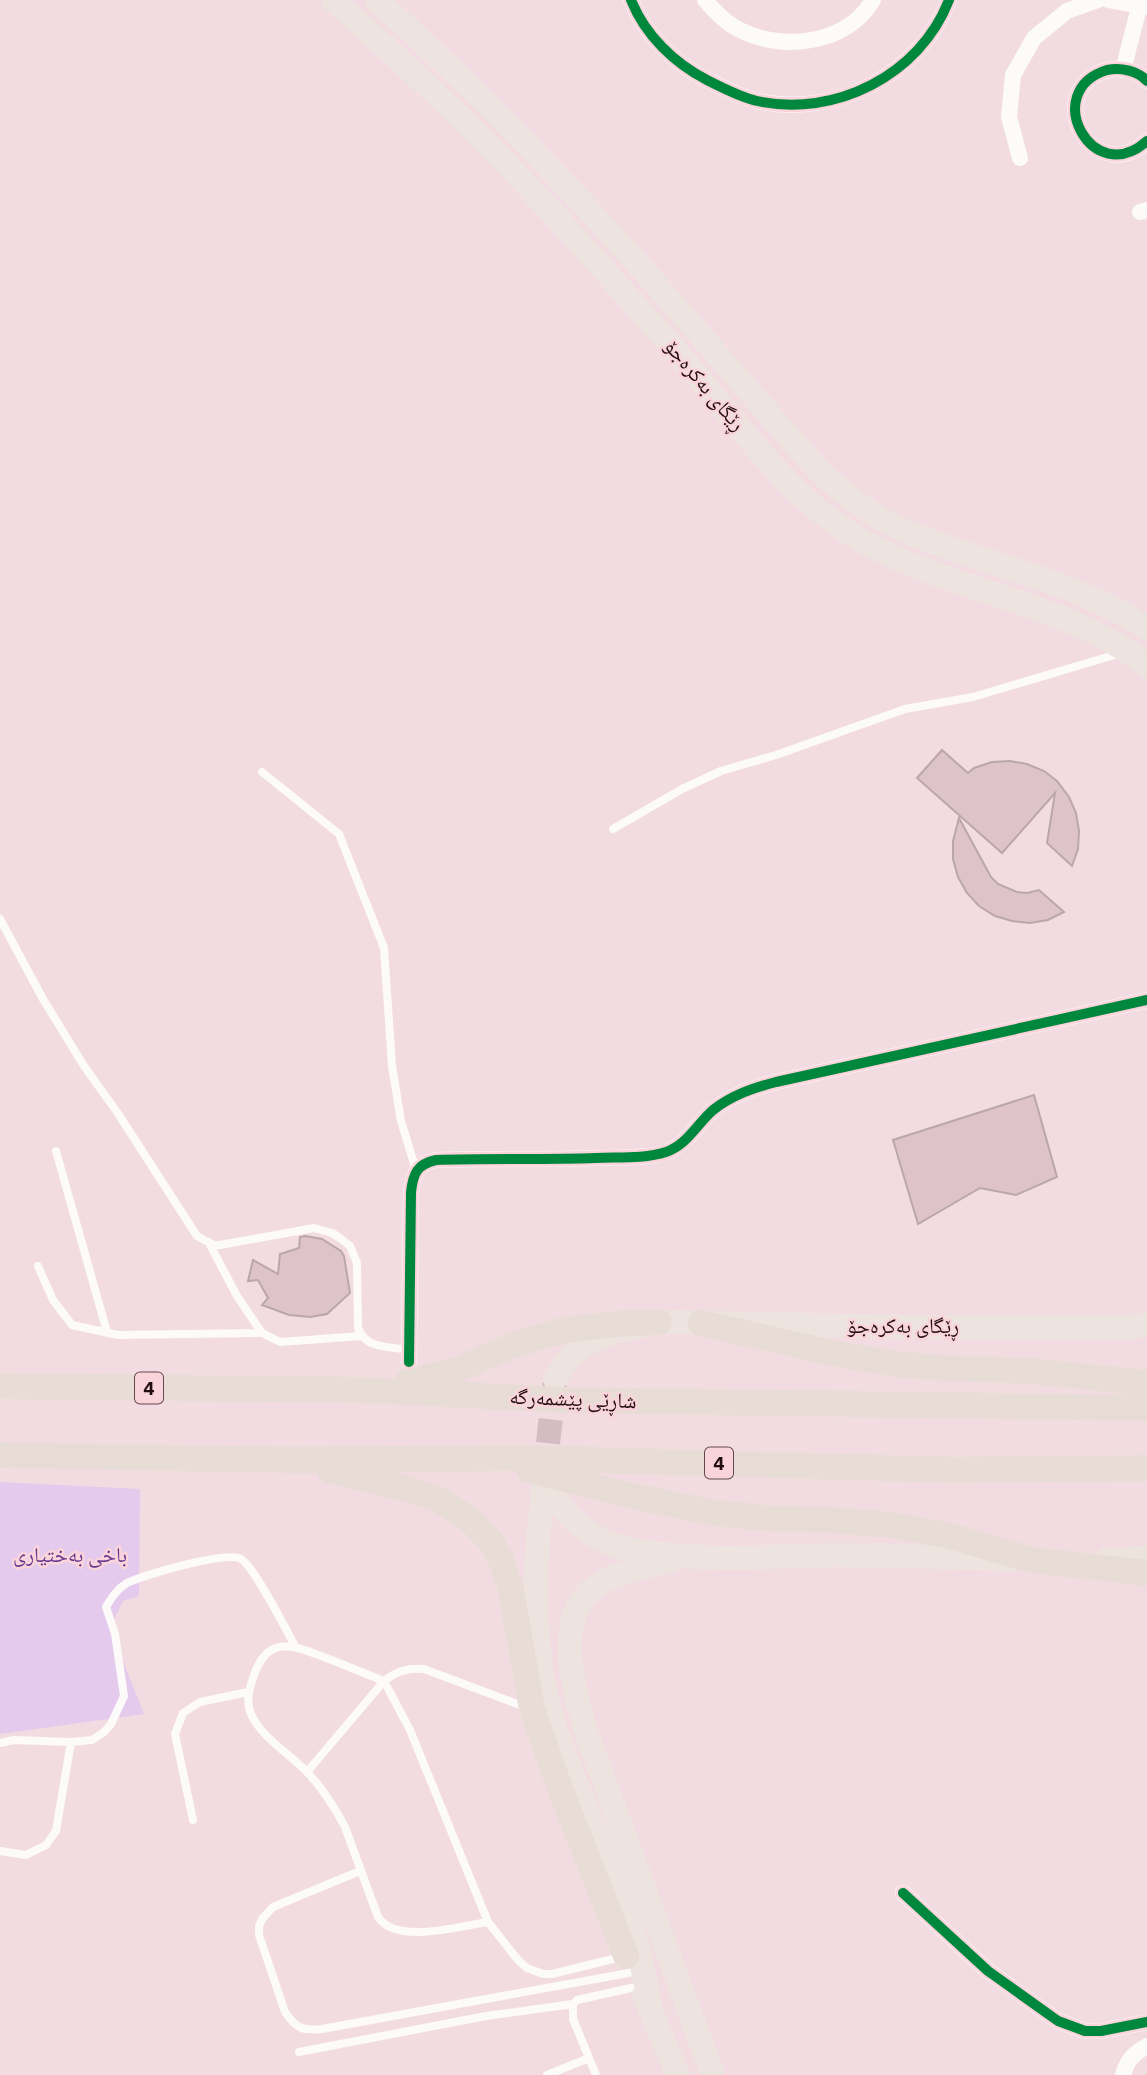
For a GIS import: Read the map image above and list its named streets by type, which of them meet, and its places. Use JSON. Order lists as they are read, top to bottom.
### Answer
{
  "streets": {
    "highway": ["4", "شاڕێی پێشمەرگە"],
    "main road": ["ڕێگای بەکرەجۆ"]
  },
  "parks": ["باخی بەختیاری"]
}
